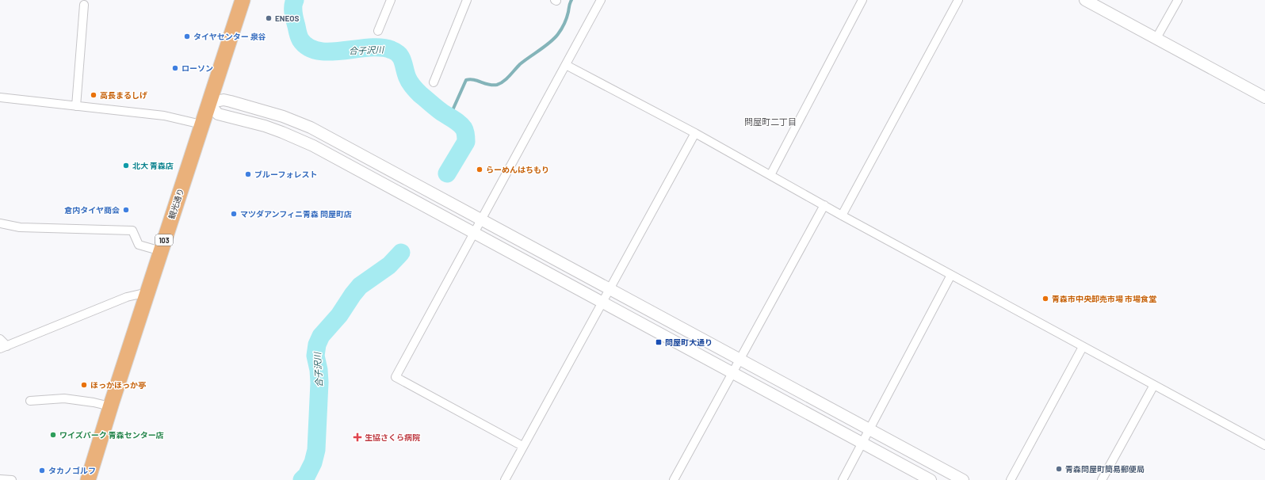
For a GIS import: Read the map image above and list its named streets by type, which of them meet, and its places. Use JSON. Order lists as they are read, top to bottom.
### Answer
{
  "streets": {
    "highway": ["観光通り", "103"]
  },
  "districts": ["問屋町二丁目"],
  "water": ["合子沢川"],
  "places": {
    "other": [
      "ENEOS",
      "タイヤセンター 泉谷",
      "ローソン",
      "高長まるしげ",
      "北大 青森店",
      "らーめんはちもり",
      "ブルーフォレスト",
      "倉内タイヤ商会",
      "マツダアンフィニ青森 問屋町店",
      "青森市中央卸売市場 市場食堂",
      "ほっかほっか亭",
      "ワイズパーク 青森センター店",
      "青森問屋町簡易郵便局",
      "タカノゴルフ"
    ],
    "transit": ["問屋町大通り"],
    "health": ["生協さくら病院"]
  }
}
